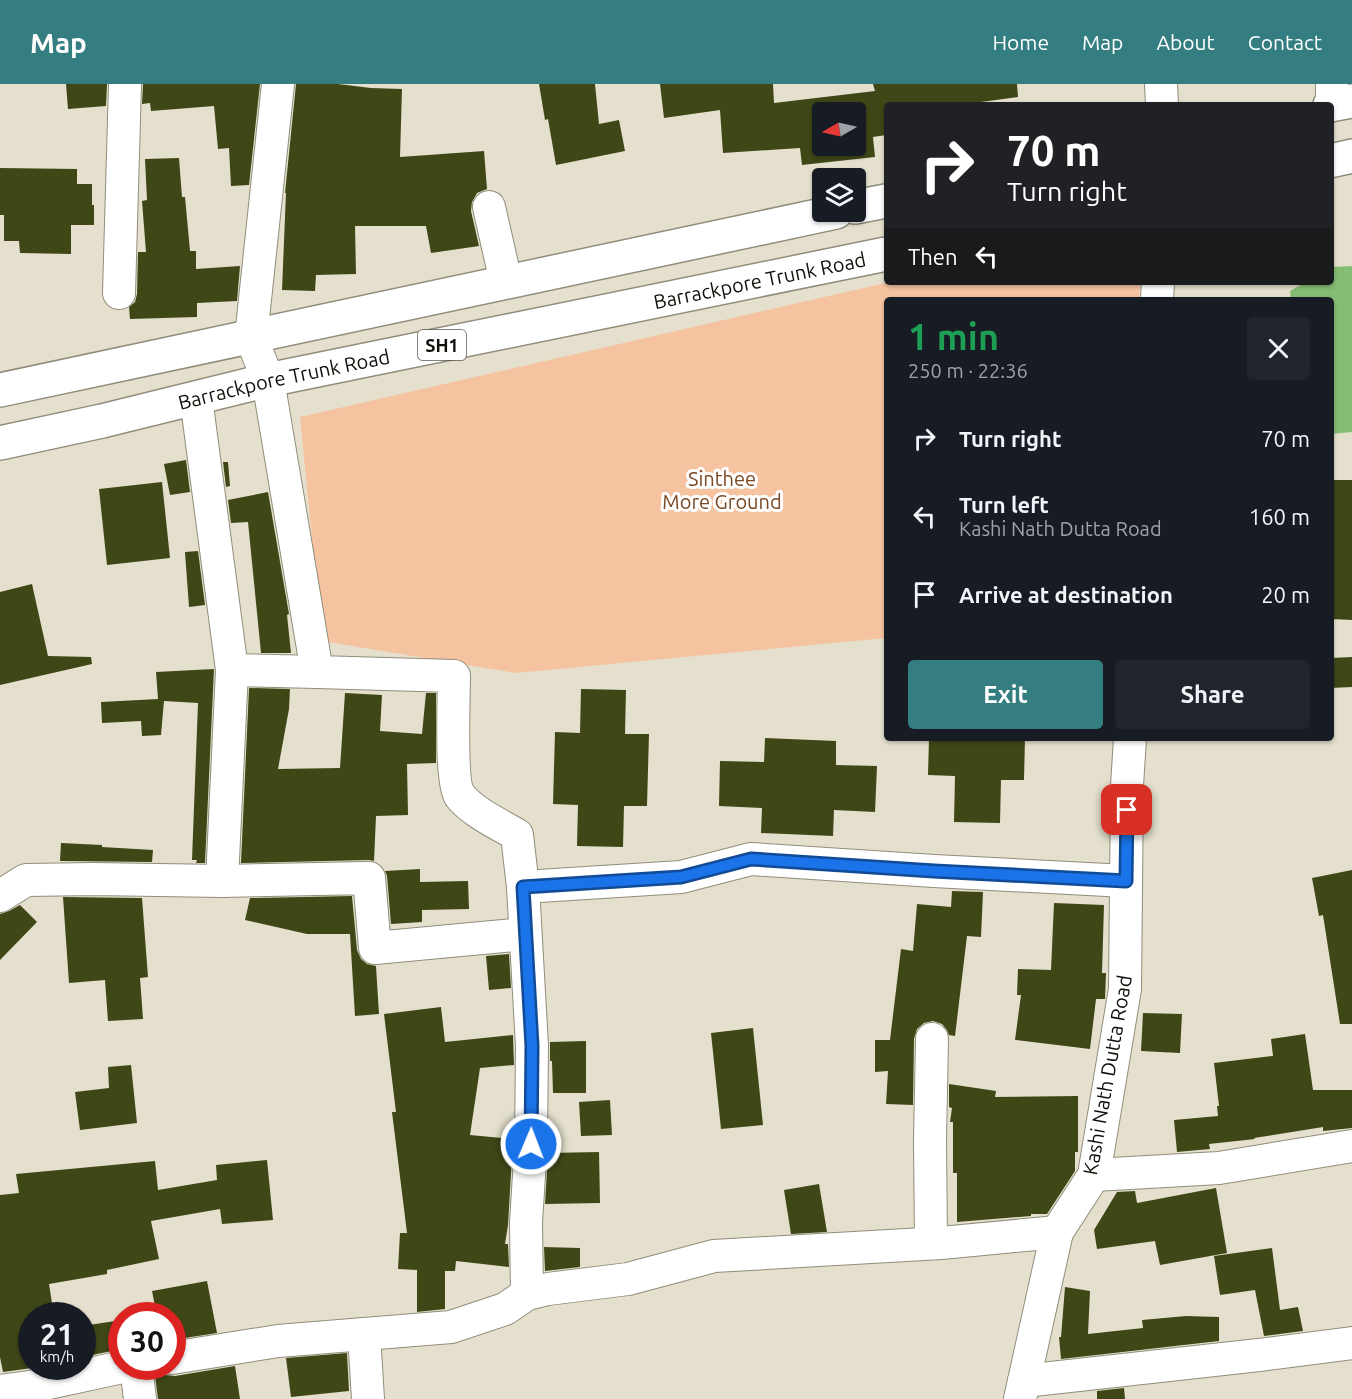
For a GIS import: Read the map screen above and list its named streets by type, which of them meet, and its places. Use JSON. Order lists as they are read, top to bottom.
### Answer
{
  "streets": {
    "main road": ["Barrackpore Trunk Road", "SH1"],
    "street": ["Kashi Nath Dutta Road"]
  },
  "parks": ["Sinthee More Ground"],
  "north": "left",
  "page": {
    "header": "Map",
    "nav": [
      "Home",
      "Map",
      "About",
      "Contact"
    ],
    "turn": ["70 m", "Turn right"],
    "then": "Then",
    "heading": ["1 min", "250 m · 22:36"],
    "list": [
      {
        "name": "Turn right",
        "value": "70 m"
      },
      {
        "name": "Turn left",
        "note": "Kashi Nath Dutta Road",
        "value": "160 m"
      },
      {
        "name": "Arrive at destination",
        "value": "20 m"
      }
    ],
    "buttons": ["Exit", "Share"],
    "speed": "21 km/h",
    "limit": "30"
  }
}
